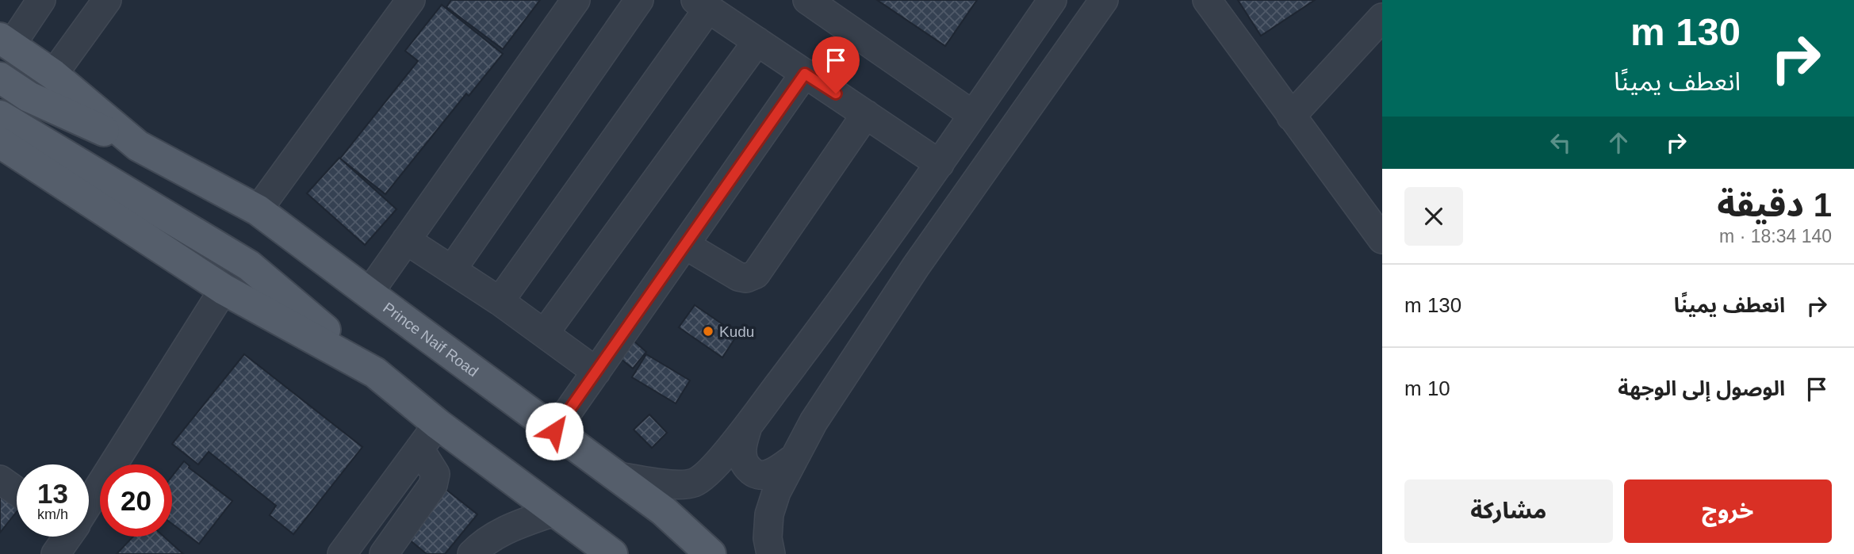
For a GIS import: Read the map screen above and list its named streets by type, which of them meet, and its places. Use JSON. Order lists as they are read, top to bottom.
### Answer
{
  "streets": {
    "main road": ["Prince Naif Road"]
  },
  "places": ["Kudu"],
  "page": {
    "turn": ["130 m", "انعطف يمينًا"],
    "heading": ["1 دقيقة", "140 m · 18:34"],
    "list": [
      {
        "name": "انعطف يمينًا",
        "value": "130 m"
      },
      {
        "name": "الوصول إلى الوجهة",
        "value": "10 m"
      }
    ],
    "speed": "13 km/h",
    "limit": "20",
    "buttons": ["خروج", "مشاركة"]
  }
}
